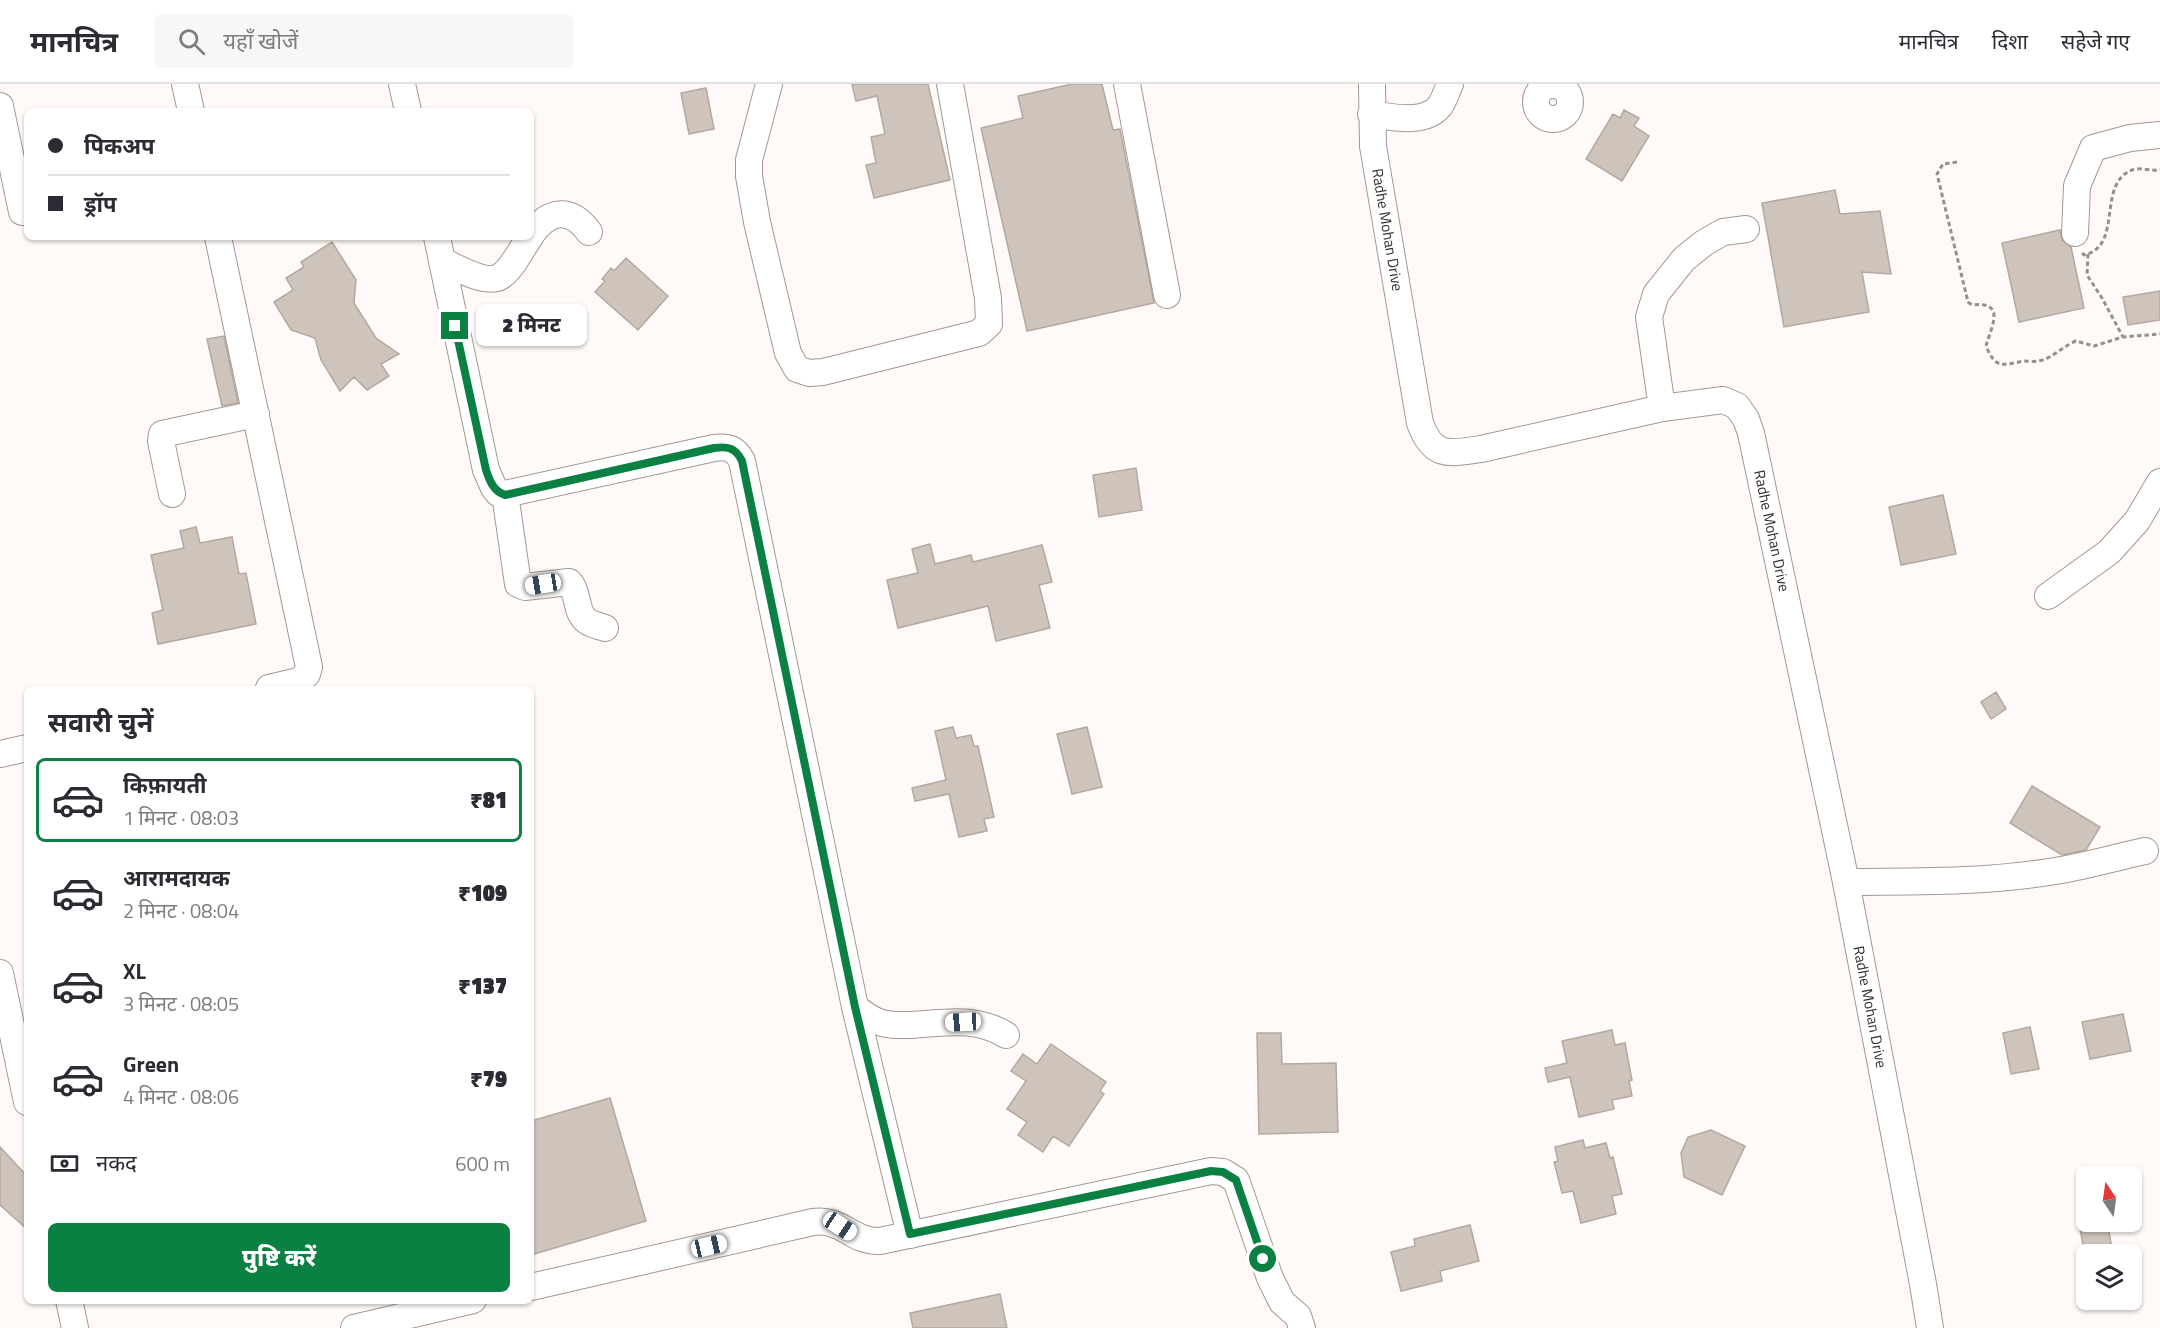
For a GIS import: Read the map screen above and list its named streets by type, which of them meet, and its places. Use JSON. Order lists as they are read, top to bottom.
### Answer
{
  "streets": {
    "street": ["Radhe Mohan Drive"]
  },
  "north": "top",
  "page": {
    "header": "मानचित्र",
    "search": "यहाँ खोजें",
    "nav": ["मानचित्र", "दिशा", "सहेजे गए"],
    "banner": ["पिकअप", "ड्रॉप"],
    "bubble": "2 मिनट",
    "heading": "सवारी चुनें",
    "list": [
      {
        "name": "किफ़ायती",
        "note": "1 मिनट · 08:03",
        "value": "₹81"
      },
      {
        "name": "आरामदायक",
        "note": "2 मिनट · 08:04",
        "value": "₹109"
      },
      {
        "name": "XL",
        "note": "3 मिनट · 08:05",
        "value": "₹137"
      },
      {
        "name": "Green",
        "note": "4 मिनट · 08:06",
        "value": "₹79"
      }
    ],
    "pay": ["नकद", "600 m"],
    "buttons": "पुष्टि करें"
  }
}
